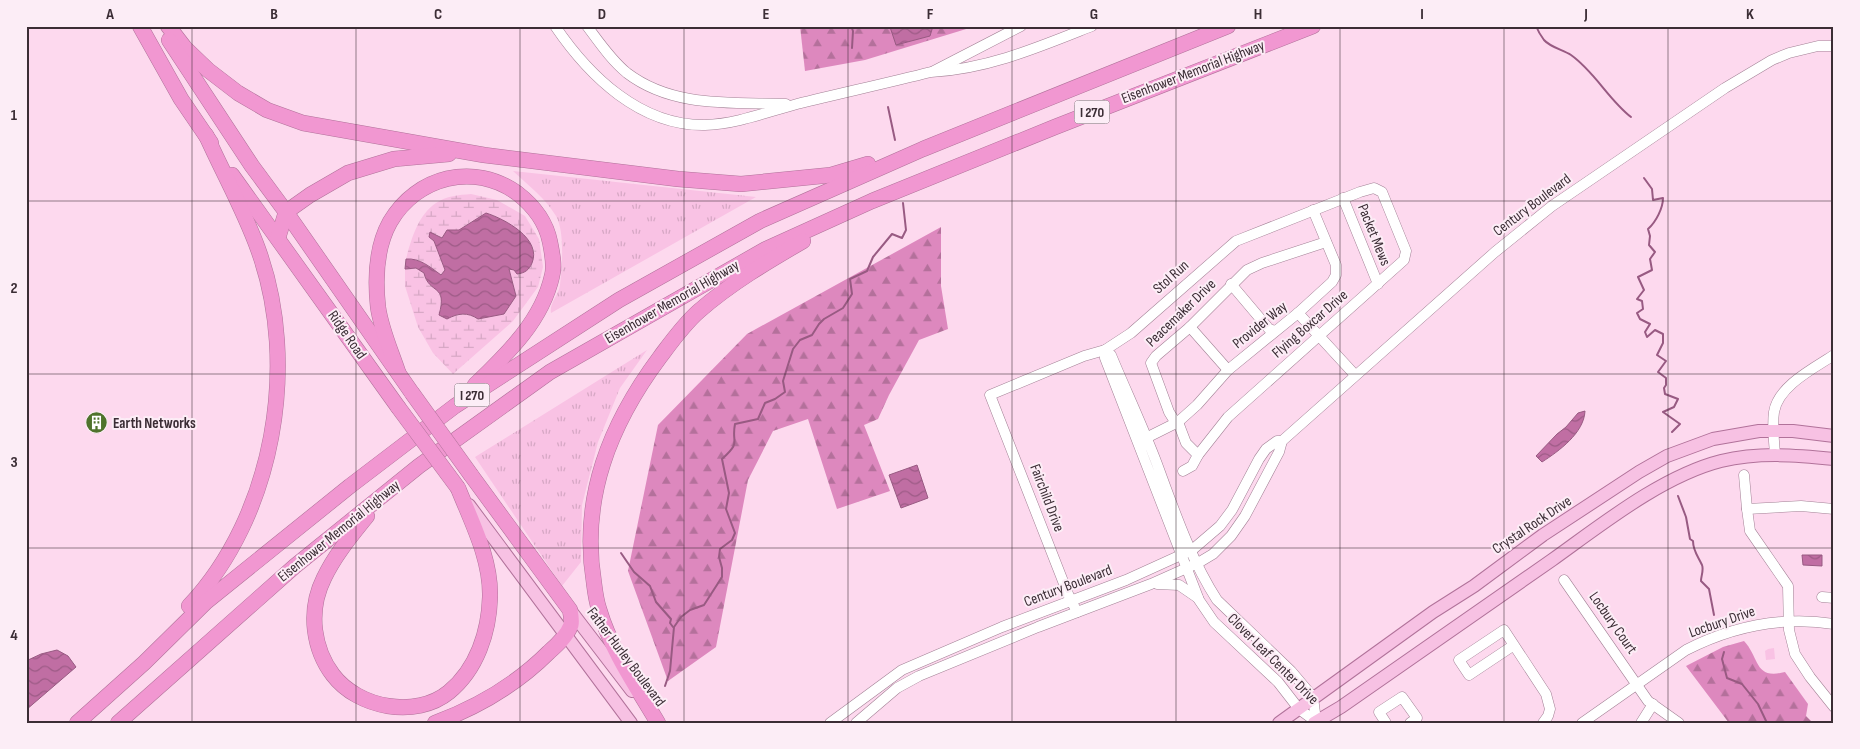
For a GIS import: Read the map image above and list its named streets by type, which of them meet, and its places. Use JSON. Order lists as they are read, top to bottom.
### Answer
{
  "streets": {
    "highway": ["Eisenhower Memorial Highway", "I 270", "Ridge Road"],
    "main road": ["Crystal Rock Drive", "Father Hurley Boulevard"],
    "street": [
      "Century Boulevard",
      "Packet Mews",
      "Stol Run",
      "Peacemaker Drive",
      "Flying Boxcar Drive",
      "Provider Way",
      "Fairchild Drive",
      "Locbury Drive",
      "Locbury Court",
      "Clover Leaf Center Drive"
    ]
  },
  "crossings": [
    ["Century Boulevard", "Fairchild Drive"],
    ["Century Boulevard", "Clover Leaf Center Drive"],
    ["Packet Mews", "Stol Run"],
    ["Packet Mews", "Flying Boxcar Drive"],
    ["Stol Run", "Flying Boxcar Drive"],
    ["Stol Run", "Provider Way"],
    ["Stol Run", "Fairchild Drive"],
    ["Peacemaker Drive", "Flying Boxcar Drive"],
    ["Peacemaker Drive", "Provider Way"],
    ["Provider Way", "Clover Leaf Center Drive"],
    ["Ridge Road", "Father Hurley Boulevard"],
    ["Crystal Rock Drive", "Clover Leaf Center Drive"],
    ["Locbury Drive", "Locbury Court"]
  ],
  "places": {
    "building": ["Earth Networks"]
  },
  "grid": {
    "columns": [
      "A",
      "B",
      "C",
      "D",
      "E",
      "F",
      "G",
      "H",
      "I",
      "J",
      "K"
    ],
    "rows": [
      "1",
      "2",
      "3",
      "4"
    ]
  }
}
